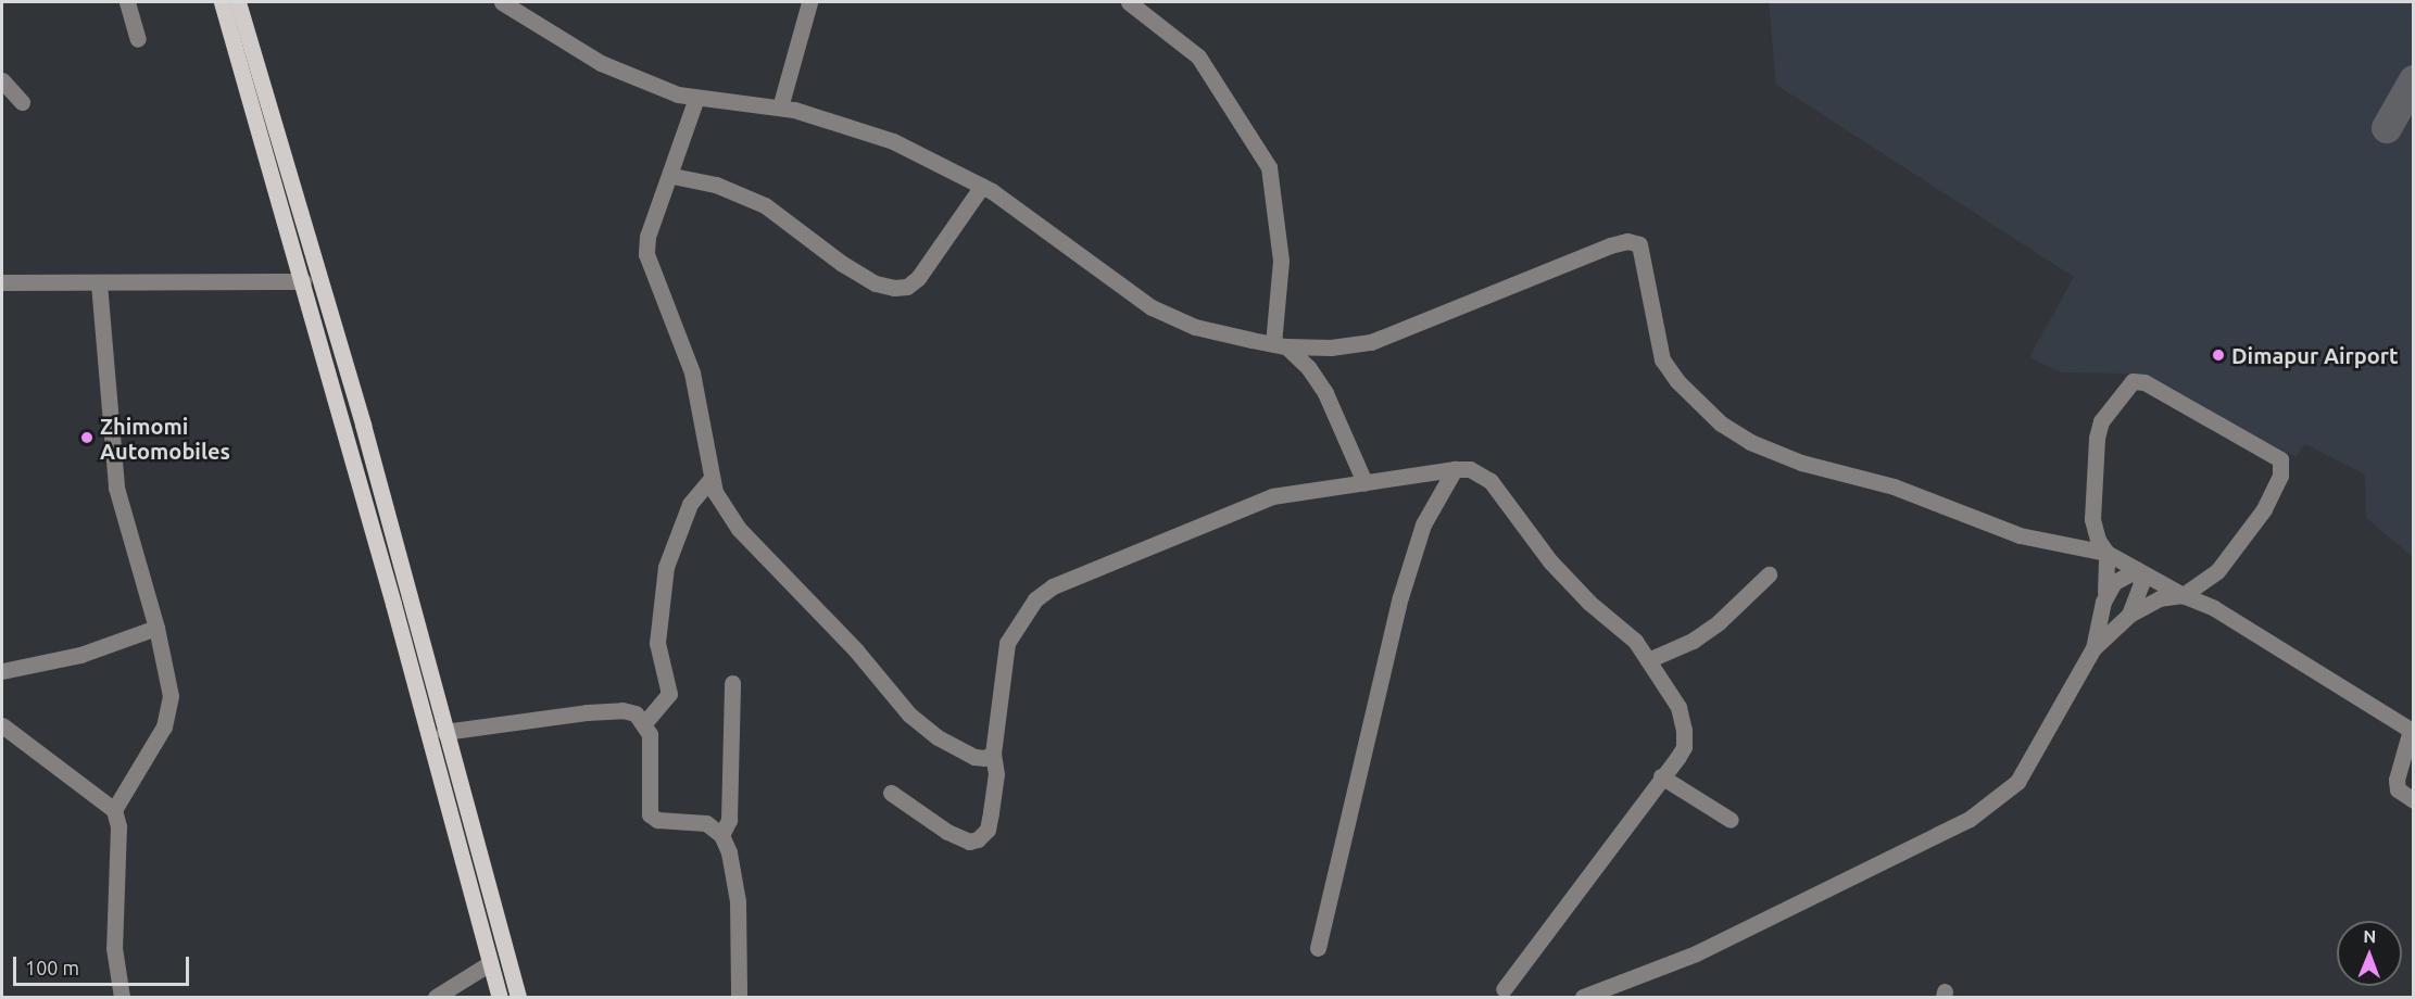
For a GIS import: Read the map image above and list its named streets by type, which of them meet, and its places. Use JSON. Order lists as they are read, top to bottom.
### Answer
{
  "places": ["Dimapur Airport", "Zhimomi Automobiles"],
  "scale_bar": "100 m",
  "north": "top"
}
